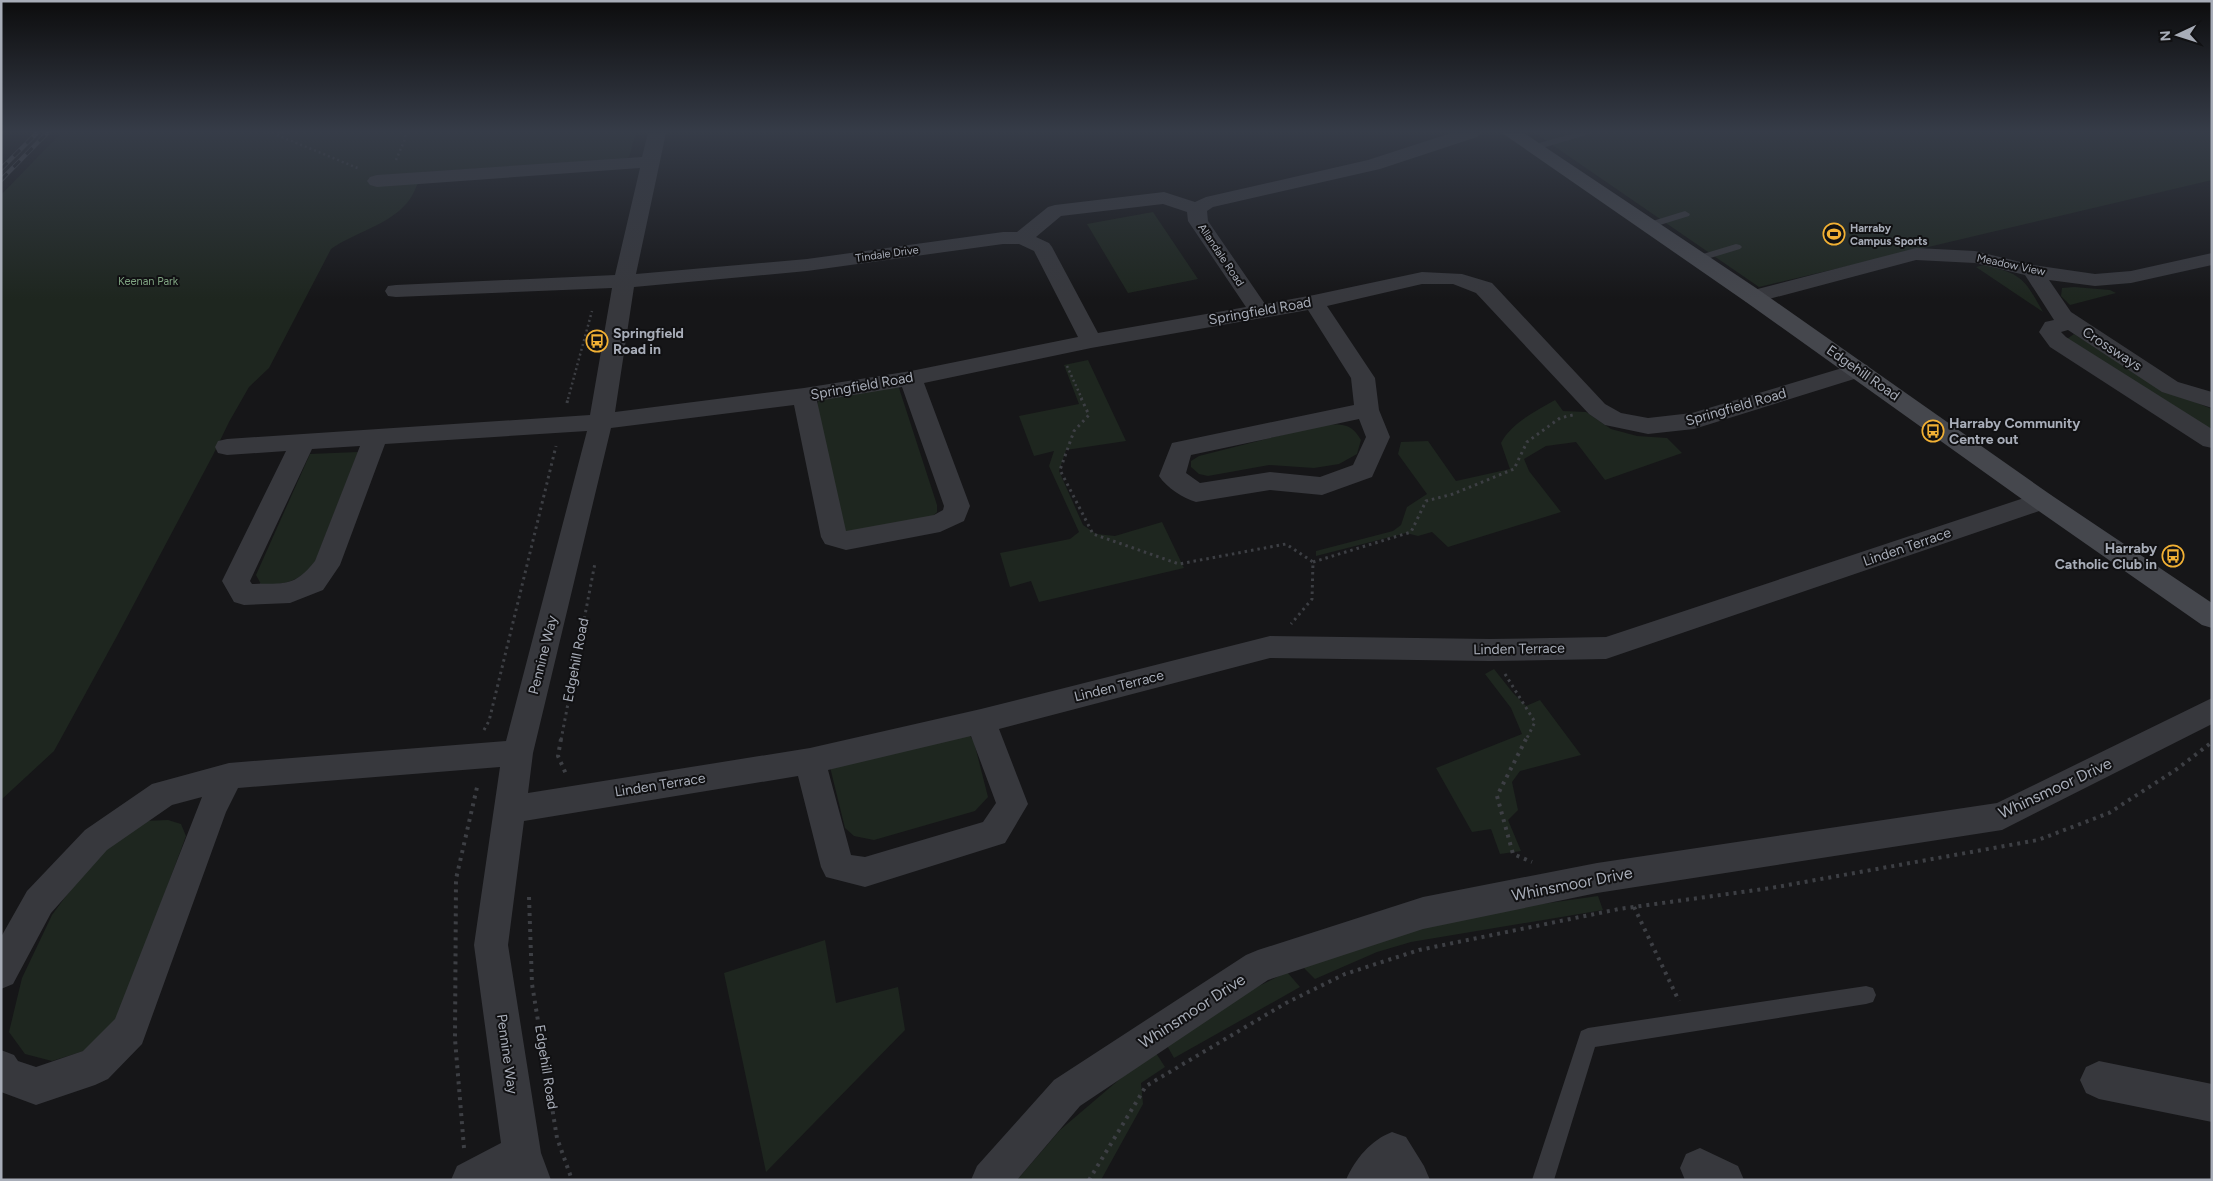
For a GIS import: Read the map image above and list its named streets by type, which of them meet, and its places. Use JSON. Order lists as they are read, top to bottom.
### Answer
{
  "streets": {
    "street": [
      "Tindale Drive",
      "Allandale Road",
      "Meadow View",
      "Springfield Road",
      "Crossways",
      "Edgehill Road",
      "Linden Terrace",
      "Pennine Way",
      "Whinsmoor Drive"
    ]
  },
  "crossings": [
    ["Tindale Drive", "Pennine Way"],
    ["Allandale Road", "Springfield Road"],
    ["Meadow View", "Crossways"],
    ["Meadow View", "Edgehill Road"],
    ["Springfield Road", "Edgehill Road"],
    ["Springfield Road", "Pennine Way"],
    ["Edgehill Road", "Linden Terrace"],
    ["Linden Terrace", "Pennine Way"]
  ],
  "parks": ["Keenan Park"],
  "places": {
    "sports": ["Harraby Campus Sports"],
    "bus stop": ["Springfield Road in", "Harraby Community Centre out", "Harraby Catholic Club in"]
  },
  "north": "left"
}
